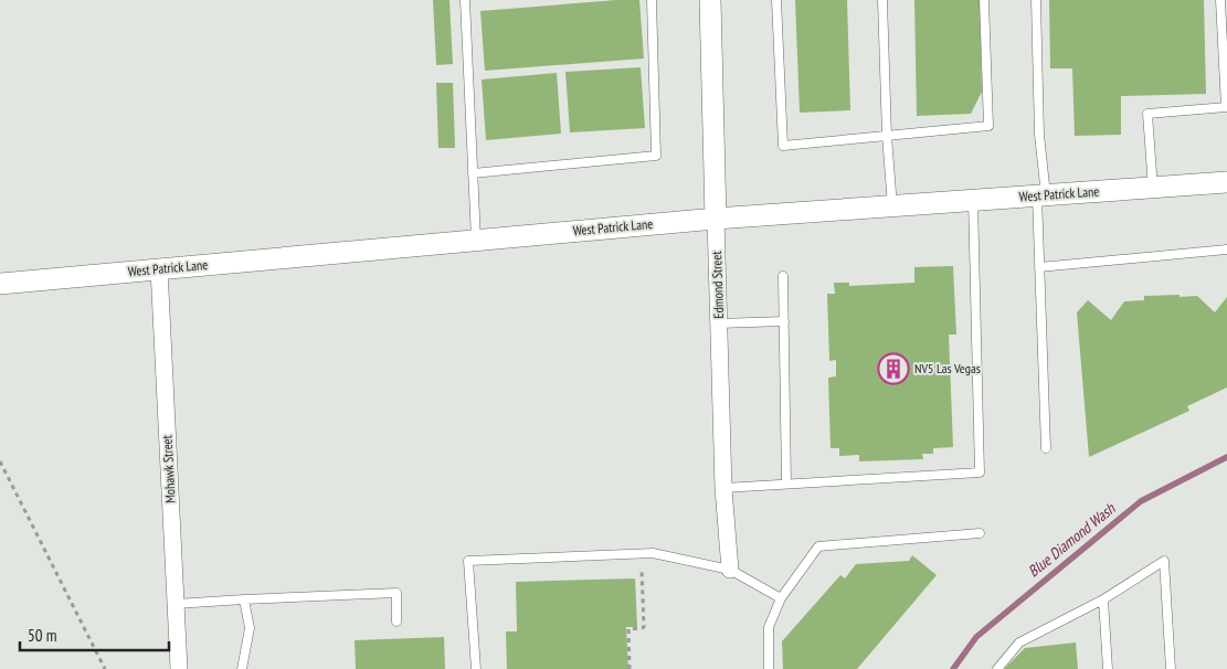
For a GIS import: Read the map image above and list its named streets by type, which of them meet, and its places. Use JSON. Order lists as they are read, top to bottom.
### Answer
{
  "streets": {
    "street": ["West Patrick Lane", "Edmond Street", "Mohawk Street"]
  },
  "crossings": [
    ["West Patrick Lane", "Edmond Street"],
    ["West Patrick Lane", "Mohawk Street"]
  ],
  "water": ["Blue Diamond Wash"],
  "places": {
    "building": ["NV5 Las Vegas"]
  },
  "scale_bar": "50 m"
}
